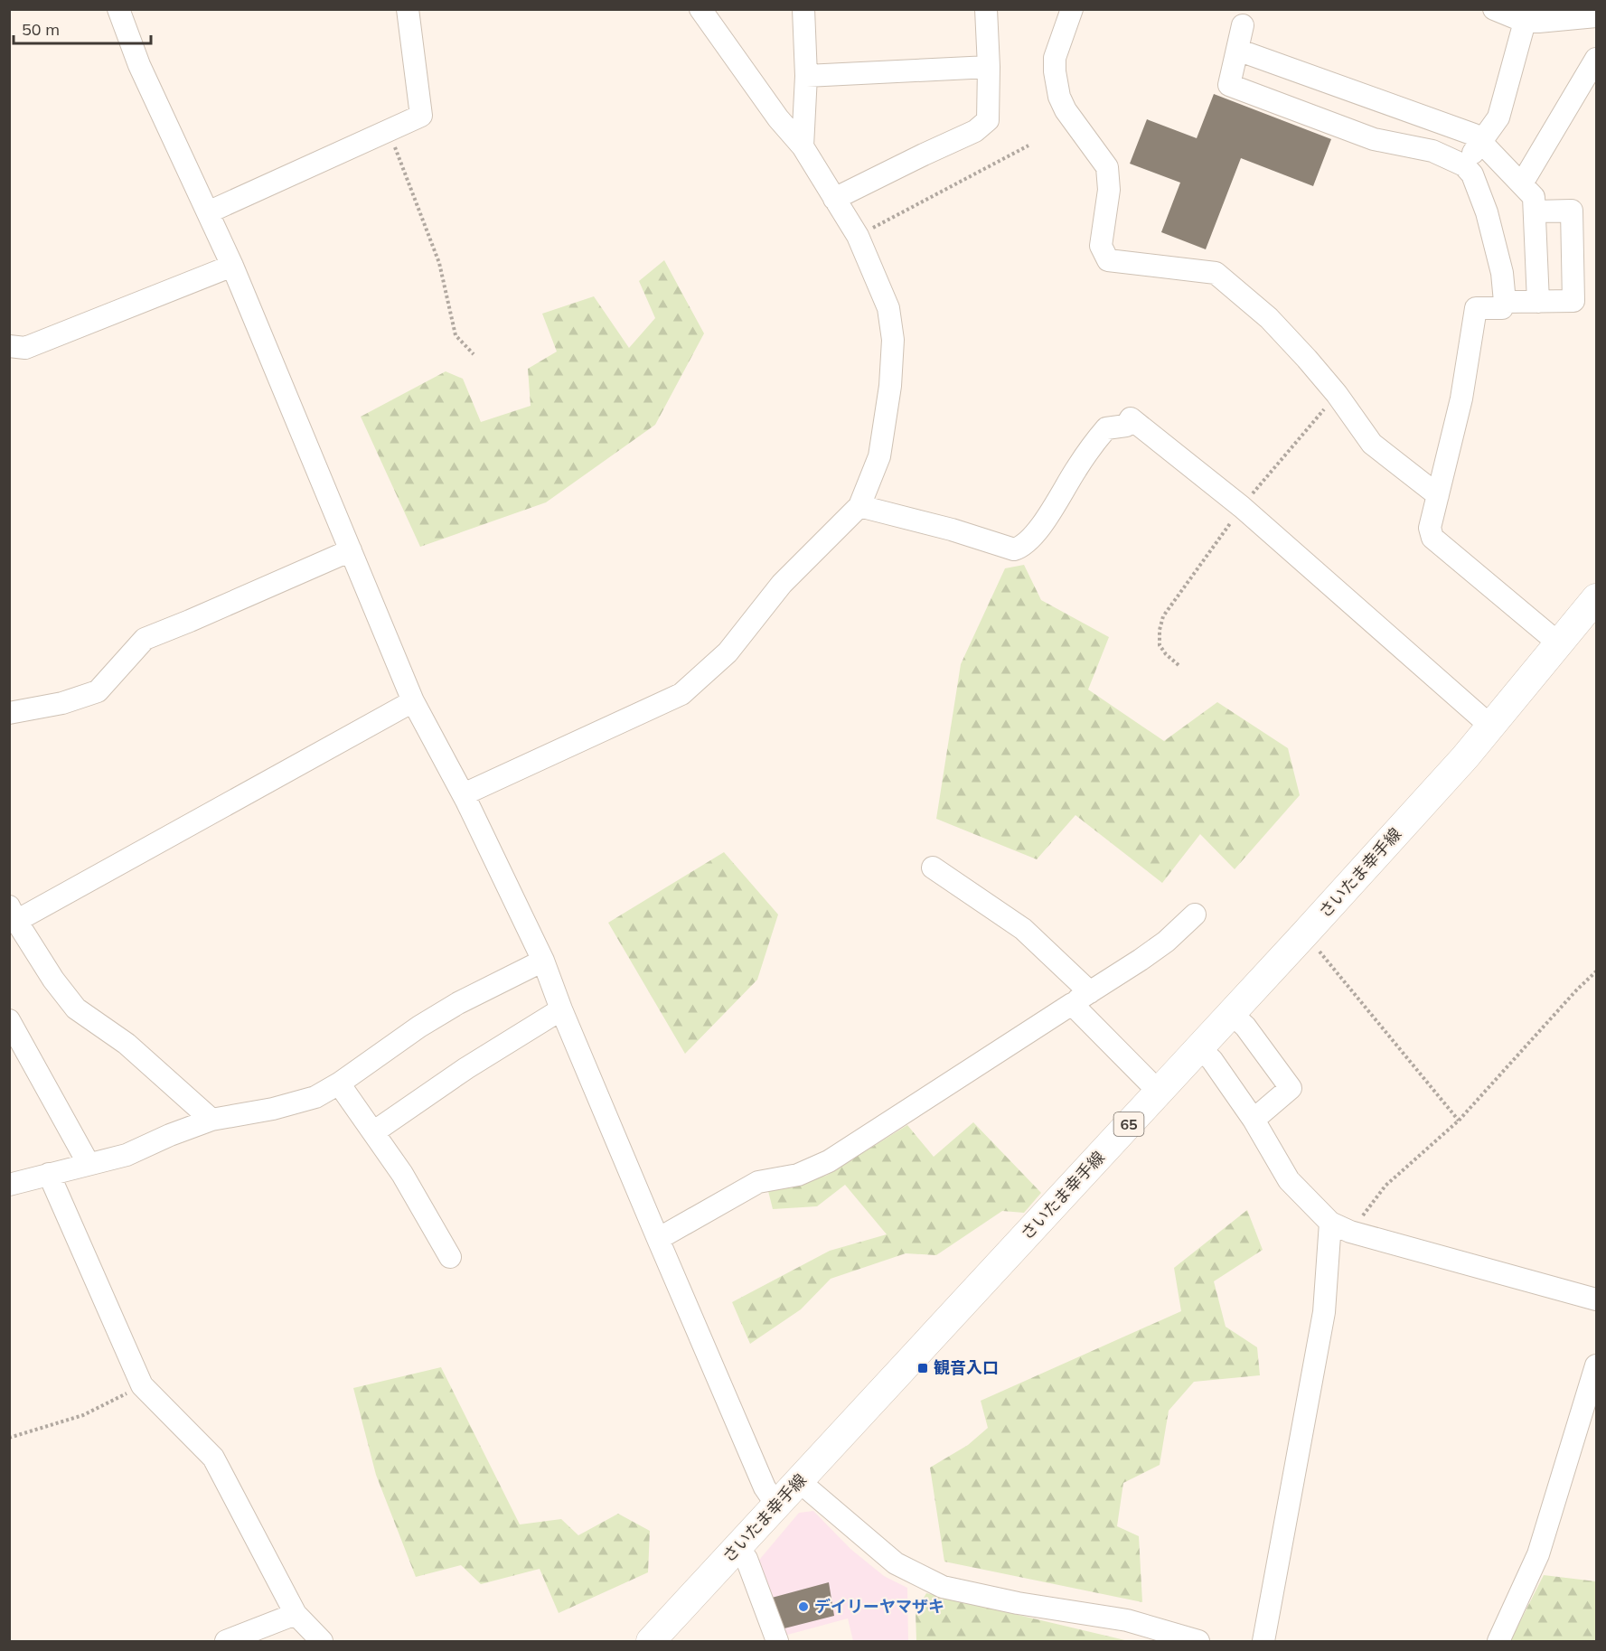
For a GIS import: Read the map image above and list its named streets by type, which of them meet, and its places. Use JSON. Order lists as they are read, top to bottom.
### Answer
{
  "streets": {
    "main road": ["さいたま幸手線", "65"]
  },
  "places": {
    "transit": ["観音入口"],
    "other": ["デイリーヤマザキ"]
  },
  "scale_bar": "50 m"
}
